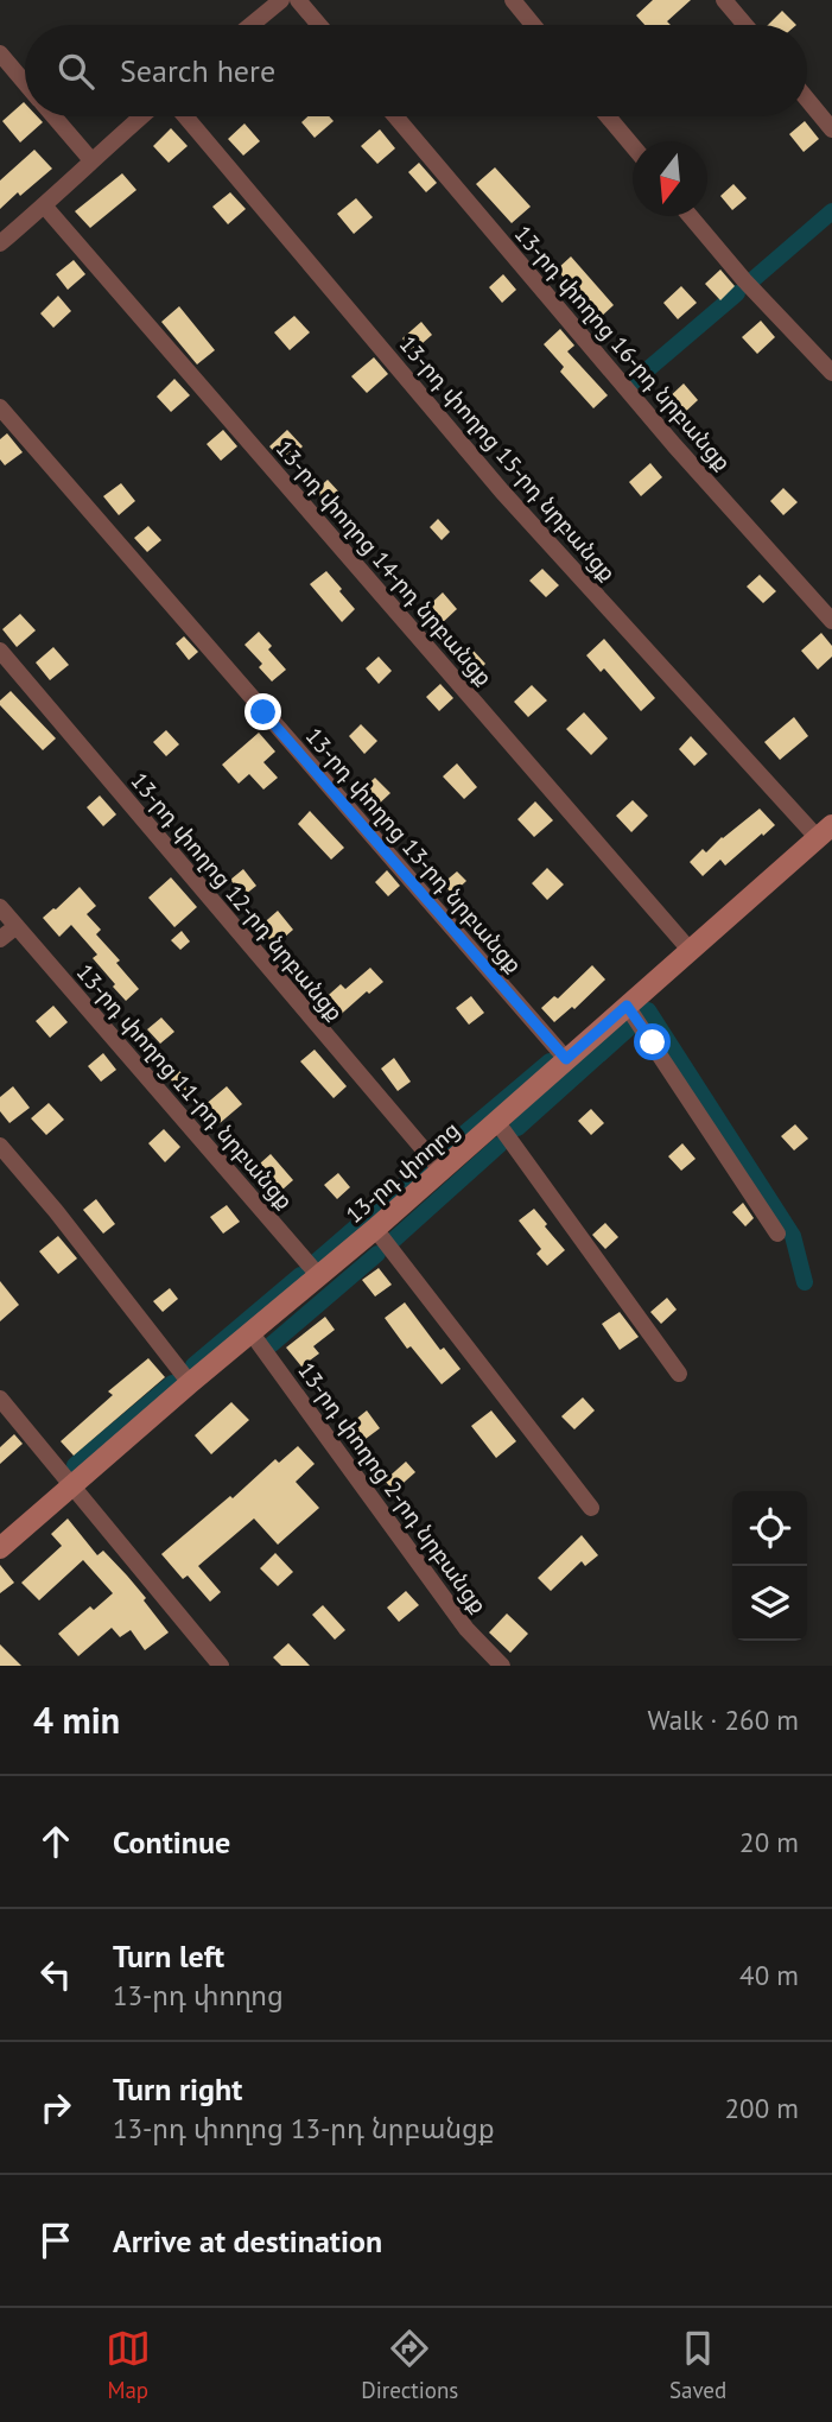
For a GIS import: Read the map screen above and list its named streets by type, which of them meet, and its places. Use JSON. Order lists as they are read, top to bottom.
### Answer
{
  "streets": {
    "street": [
      "13-րդ փողոց 16-րդ նրբանցք",
      "13-րդ փողոց 15-րդ նրբանցք",
      "13-րդ փողոց 14-րդ նրբանցք",
      "13-րդ փողոց 13-րդ նրբանցք",
      "13-րդ փողոց 12-րդ նրբանցք",
      "13-րդ փողոց 11-րդ նրբանցք",
      "13-րդ փողոց",
      "13-րդ փողոց 2-րդ նրբանցք"
    ]
  },
  "crossings": [
    ["13-րդ փողոց 15-րդ նրբանցք", "13-րդ փողոց"],
    ["13-րդ փողոց 14-րդ նրբանցք", "13-րդ փողոց"],
    ["13-րդ փողոց 13-րդ նրբանցք", "13-րդ փողոց"],
    ["13-րդ փողոց 12-րդ նրբանցք", "13-րդ փողոց"],
    ["13-րդ փողոց 11-րդ նրբանցք", "13-րդ փողոց"],
    ["13-րդ փողոց", "13-րդ փողոց 2-րդ նրբանցք"]
  ],
  "north": "bottom",
  "page": {
    "search": "Search here",
    "heading": ["4 min", "Walk · 260 m"],
    "list": [
      ["Continue", "20 m"],
      ["Turn left", "13-րդ փողոց", "40 m"],
      ["Turn right", "13-րդ փողոց 13-րդ նրբանցք", "200 m"],
      "Arrive at destination"
    ],
    "nav": ["Map", "Directions", "Saved"]
  }
}
